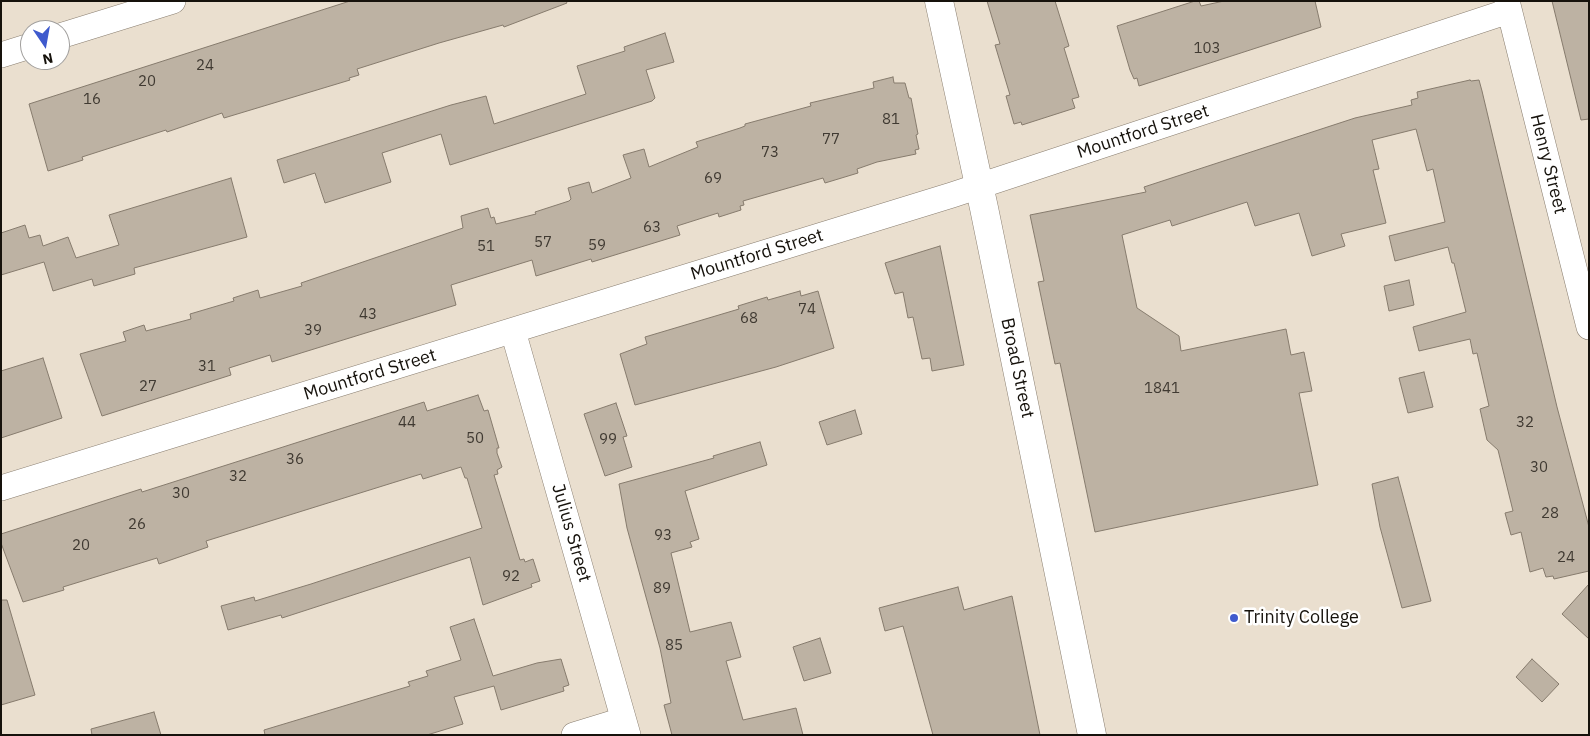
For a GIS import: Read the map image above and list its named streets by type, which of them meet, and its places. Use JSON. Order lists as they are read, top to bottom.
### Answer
{
  "streets": {
    "main road": ["Broad Street"],
    "street": ["Mountford Street", "Henry Street", "Julius Street"]
  },
  "crossings": [
    ["Mountford Street", "Henry Street"],
    ["Mountford Street", "Broad Street"],
    ["Mountford Street", "Julius Street"]
  ],
  "places": ["Trinity College"],
  "house_numbers": [
    "103",
    "24",
    "20",
    "16",
    "81",
    "77",
    "73",
    "69",
    "63",
    "57",
    "59",
    "51",
    "74",
    "43",
    "68",
    "39",
    "31",
    "27",
    "1841",
    "44",
    "32",
    "50",
    "99",
    "36",
    "30",
    "32",
    "30",
    "28",
    "26",
    "93",
    "20",
    "24",
    "92",
    "89",
    "85"
  ],
  "north": "bottom"
}
